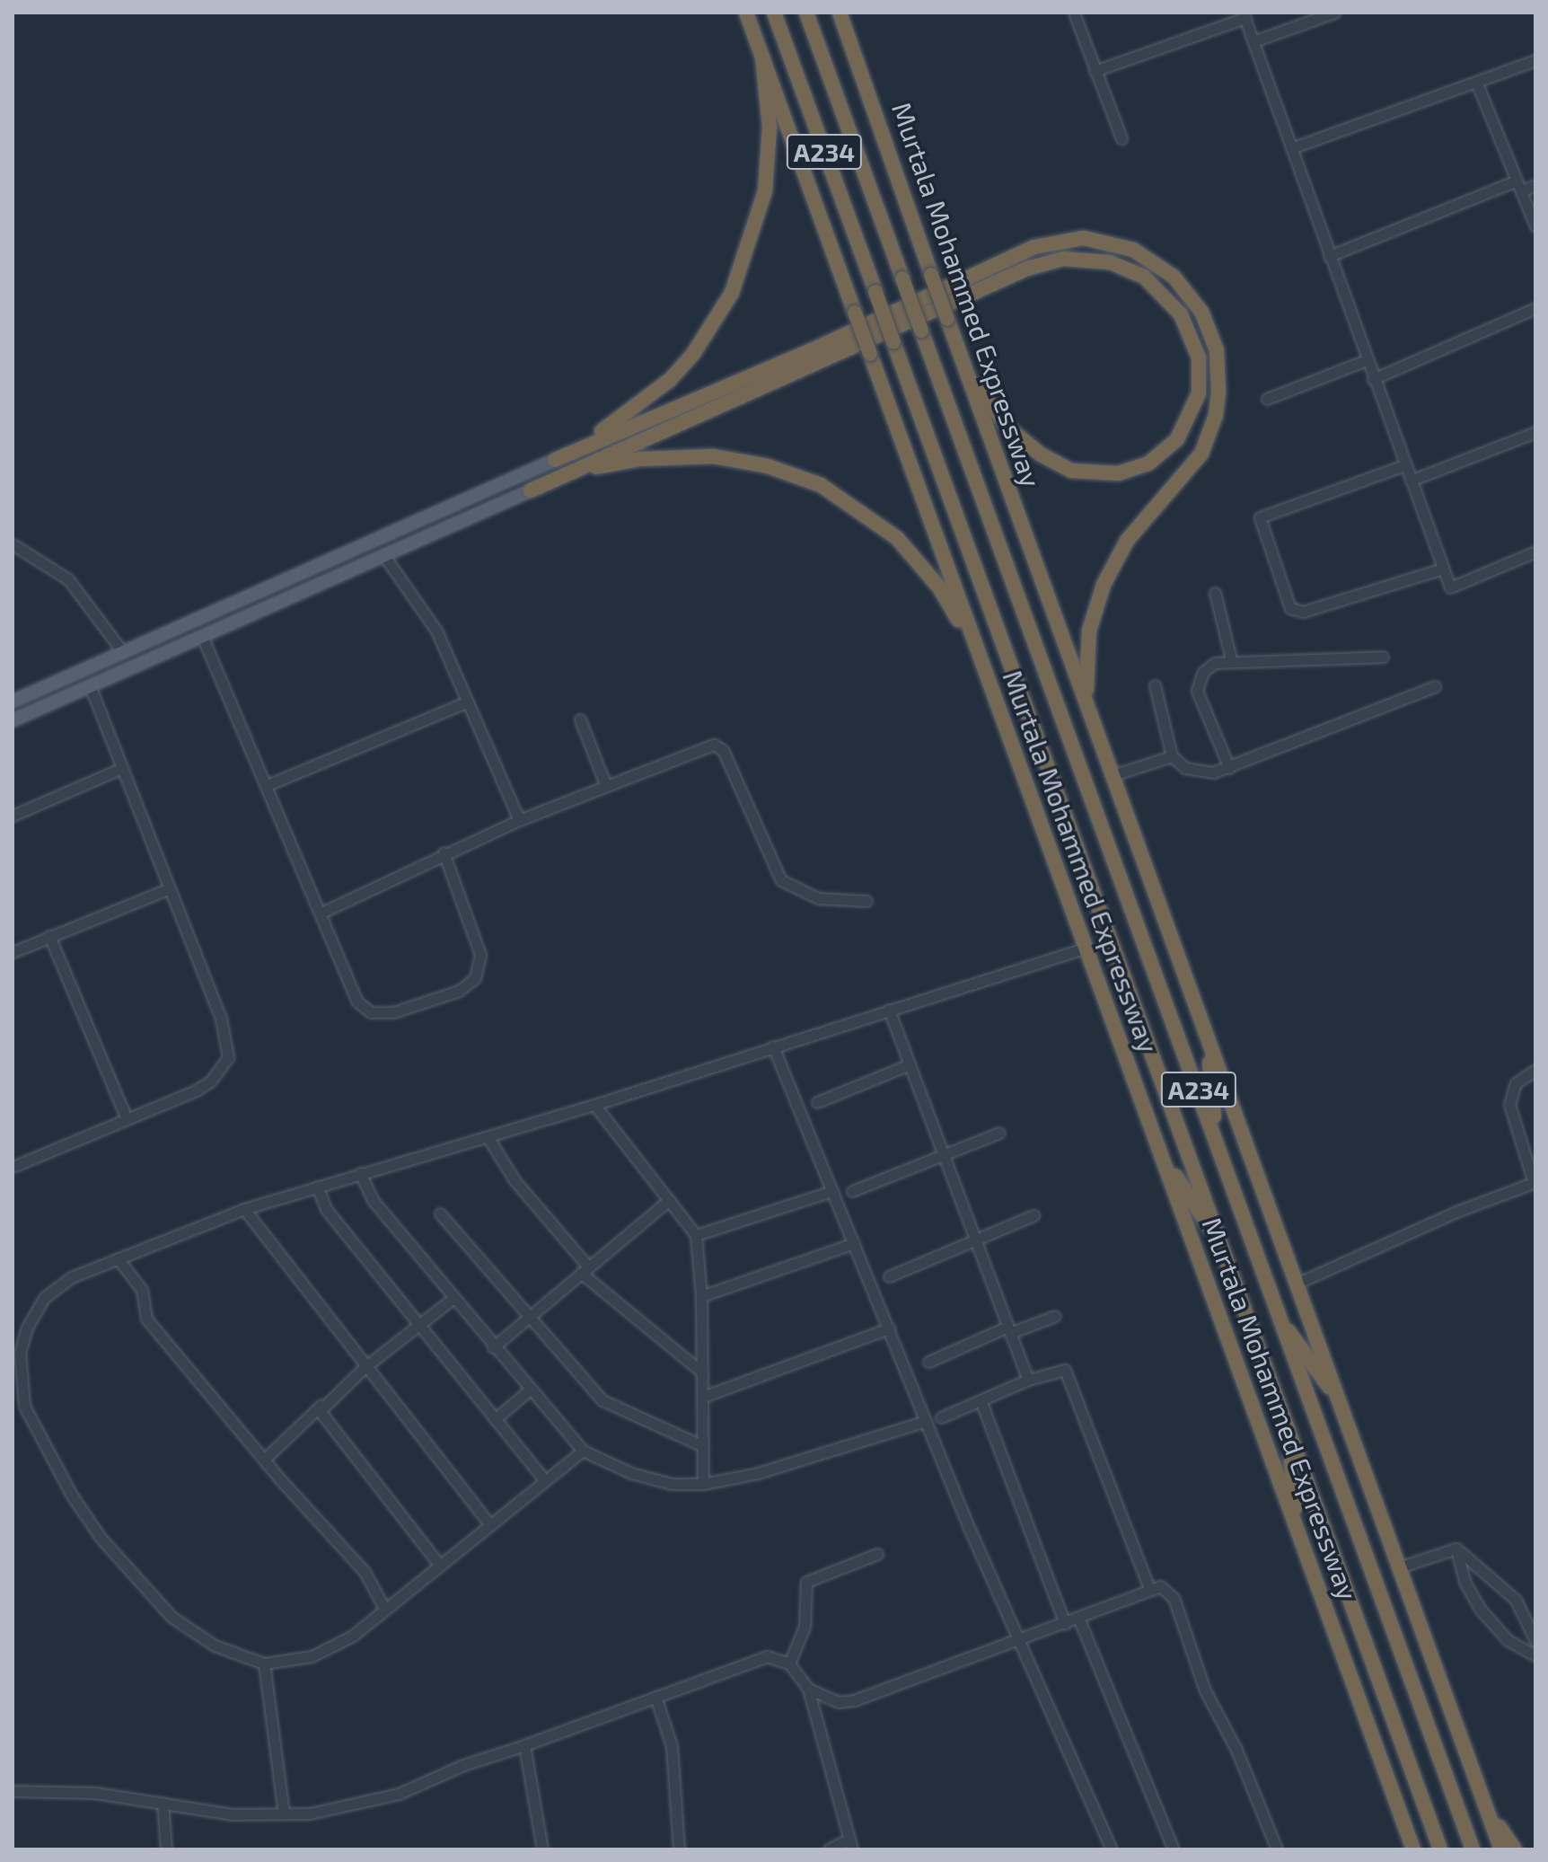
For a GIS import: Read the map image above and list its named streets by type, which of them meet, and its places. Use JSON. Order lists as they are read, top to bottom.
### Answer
{
  "streets": {
    "highway": ["A234", "Murtala Mohammed Expressway"]
  }
}
